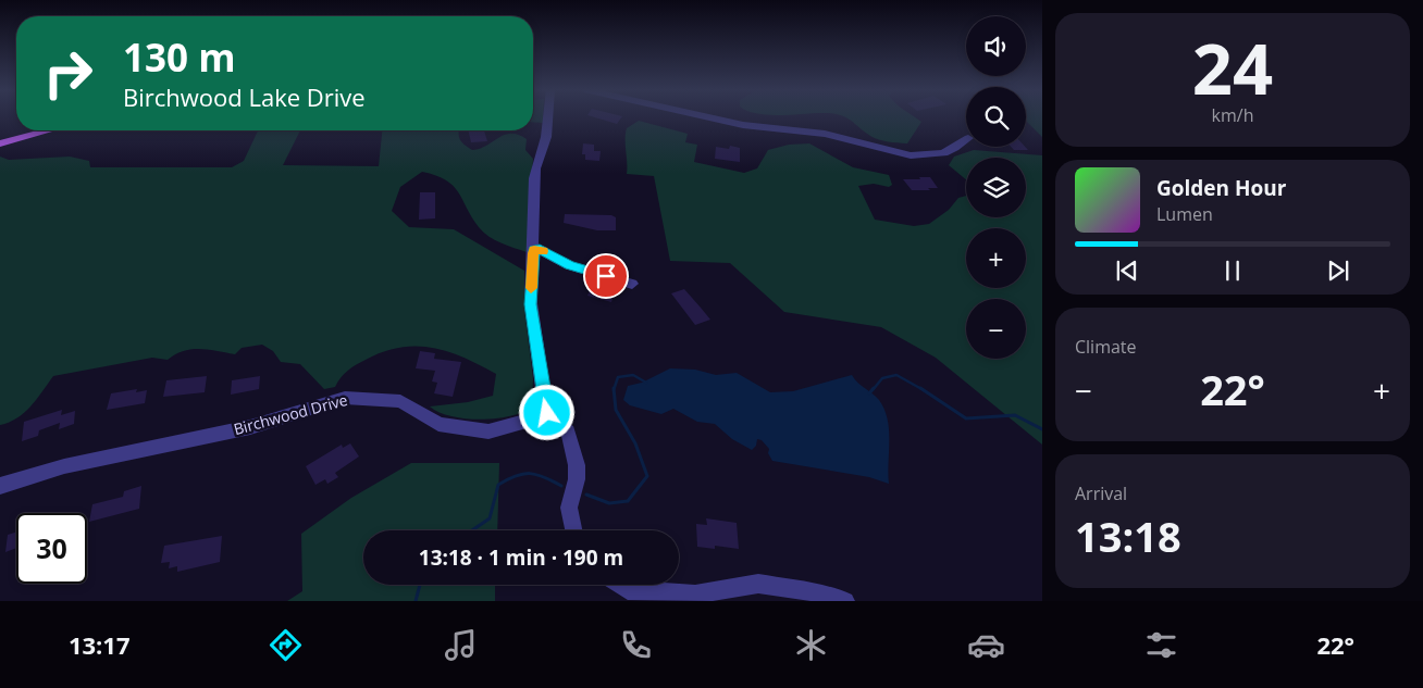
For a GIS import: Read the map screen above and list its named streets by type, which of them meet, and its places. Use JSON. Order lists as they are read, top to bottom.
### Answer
{
  "streets": {
    "street": ["Birchwood Drive"]
  },
  "page": {
    "tile": [
      ["24", "km/h"],
      "Climate",
      ["Arrival", "13:18"]
    ],
    "map_buttons": ["+", "−"],
    "turn": ["130 m", "Birchwood Lake Drive"],
    "song": ["Golden Hour", "Lumen"],
    "heat": ["−", "22°", "+"],
    "limit": "30",
    "trip": "13:18 · 1 min · 190 m",
    "tabs": ["13:17", "22°"]
  }
}
